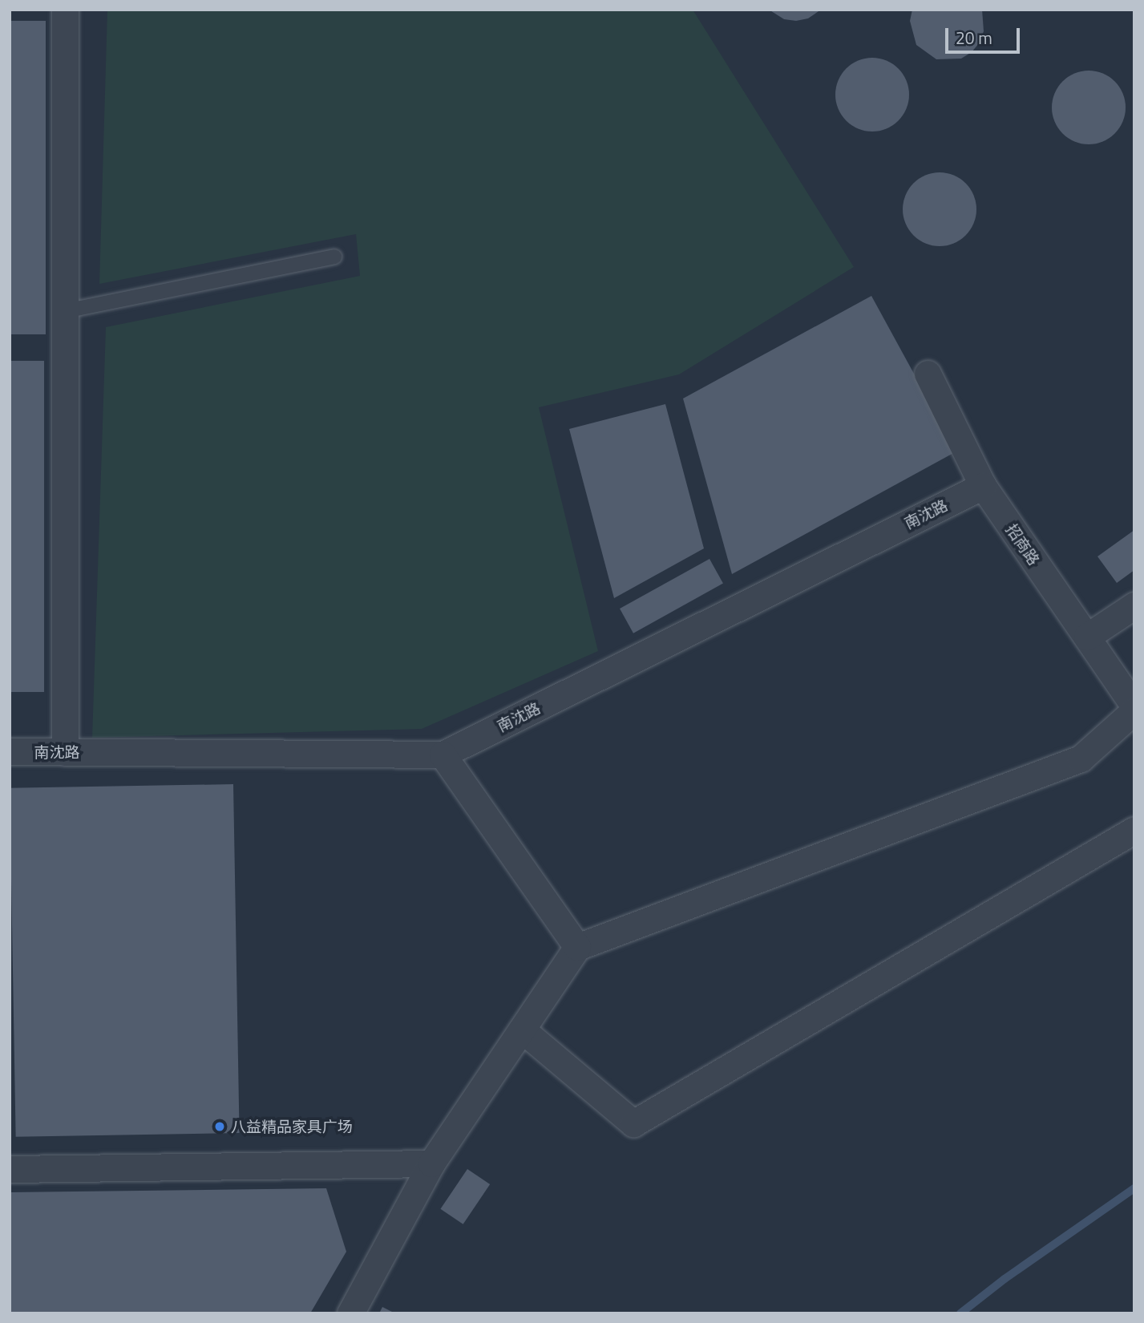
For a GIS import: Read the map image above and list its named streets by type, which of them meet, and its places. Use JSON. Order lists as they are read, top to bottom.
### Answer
{
  "streets": {
    "street": ["南沈路", "招商路"]
  },
  "crossings": [
    ["南沈路", "招商路"]
  ],
  "places": ["八益精品家具广场"],
  "scale_bar": "20 m"
}
